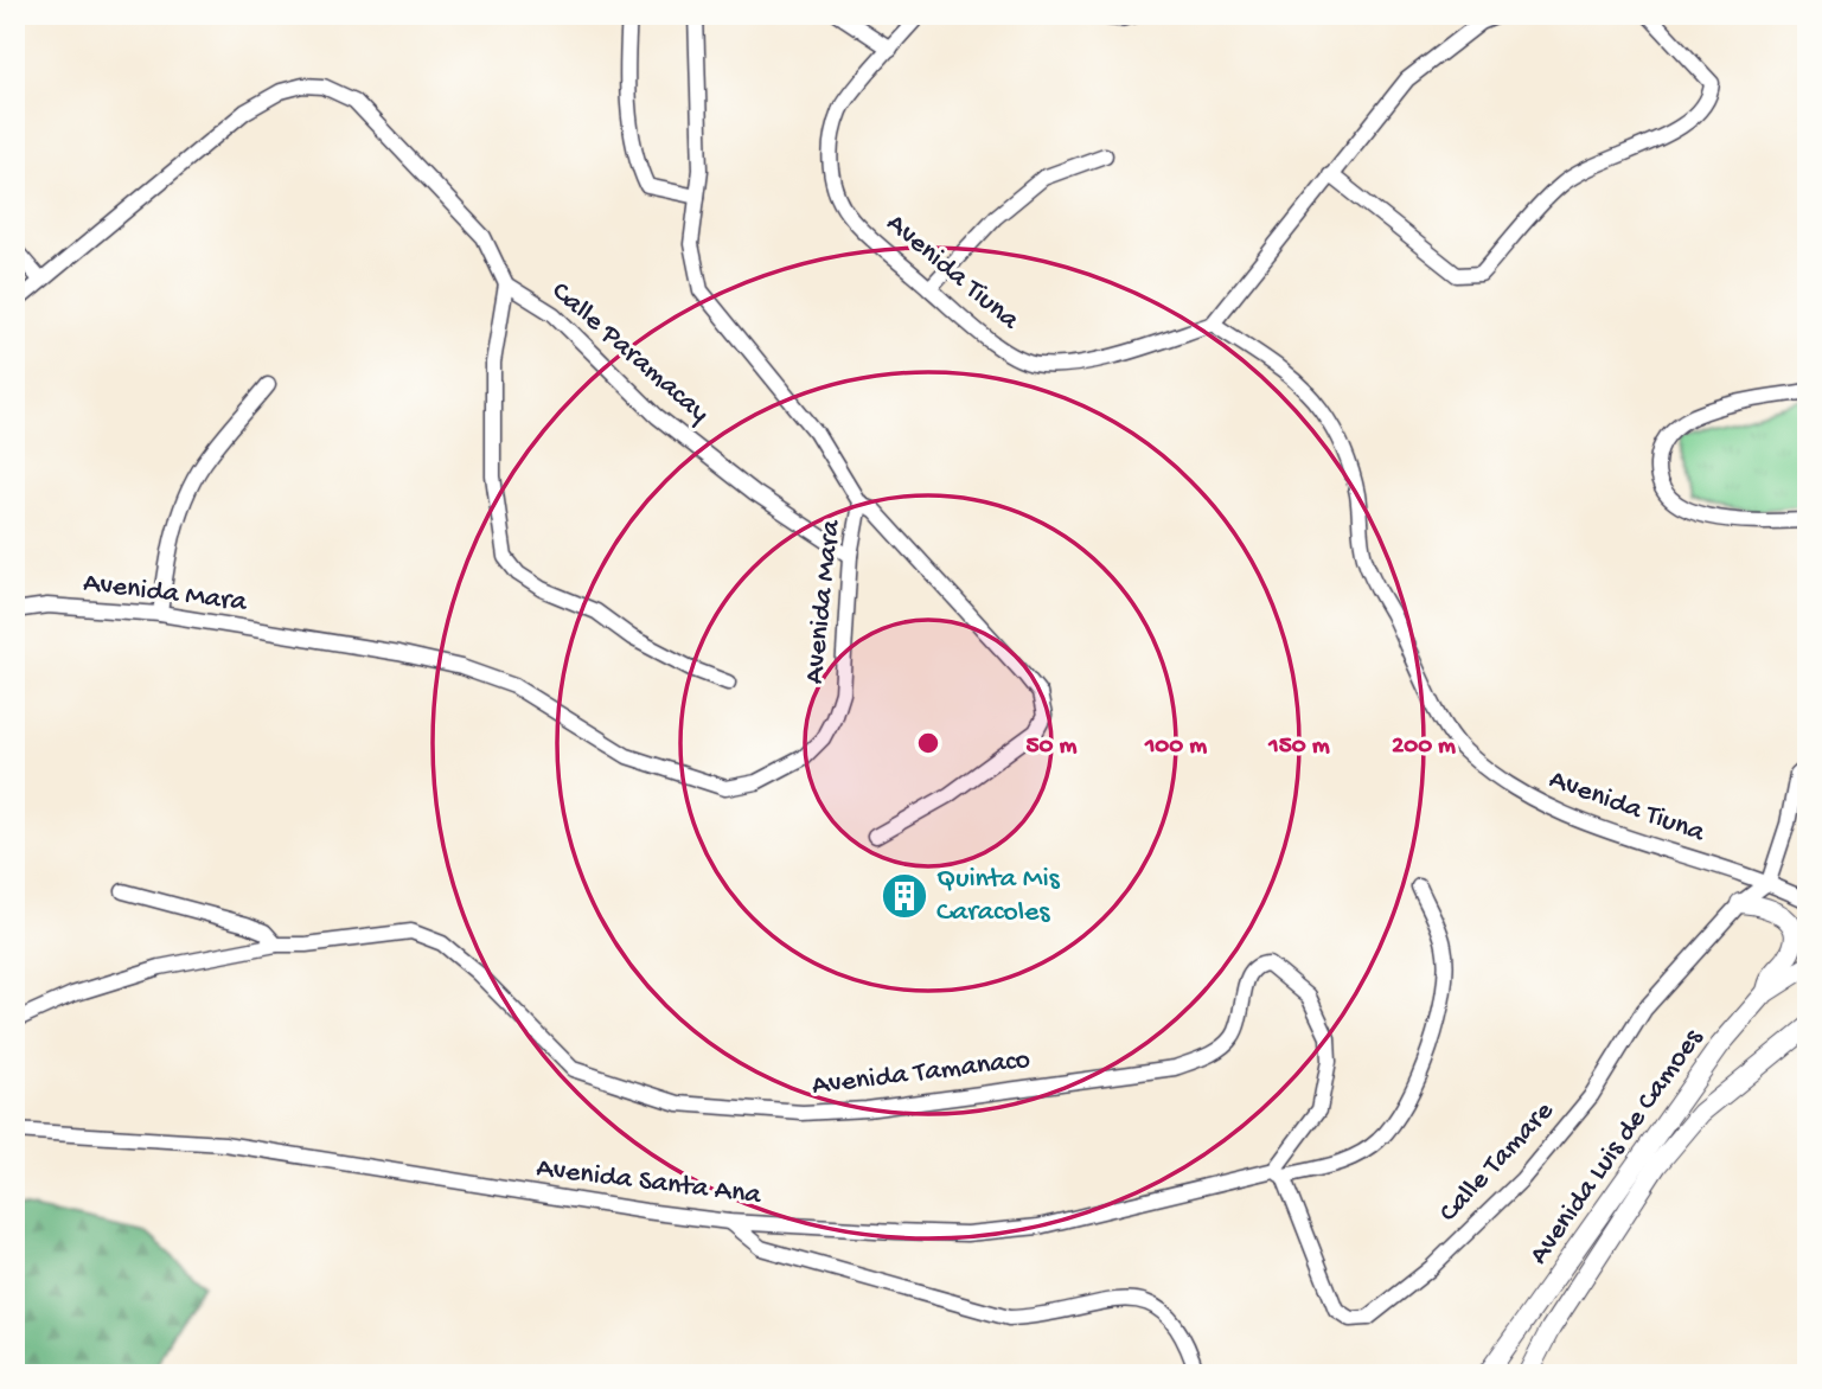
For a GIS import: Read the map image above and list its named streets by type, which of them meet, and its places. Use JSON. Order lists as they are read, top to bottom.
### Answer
{
  "streets": {
    "street": [
      "Avenida Tiuna",
      "Calle Paramacay",
      "Avenida Mara",
      "Avenida Tamanaco",
      "Avenida Luis de Camoes",
      "Calle Tamare",
      "Avenida Santa Ana"
    ]
  },
  "crossings": [
    ["Avenida Tiuna", "Calle Tamare"],
    ["Calle Paramacay", "Avenida Mara"],
    ["Avenida Tamanaco", "Calle Tamare"],
    ["Avenida Tamanaco", "Avenida Santa Ana"],
    ["Calle Tamare", "Avenida Santa Ana"]
  ],
  "places": {
    "building": ["Quinta Mis Caracoles"]
  },
  "rings": [
    "50 m",
    "100 m",
    "150 m",
    "200 m"
  ]
}
